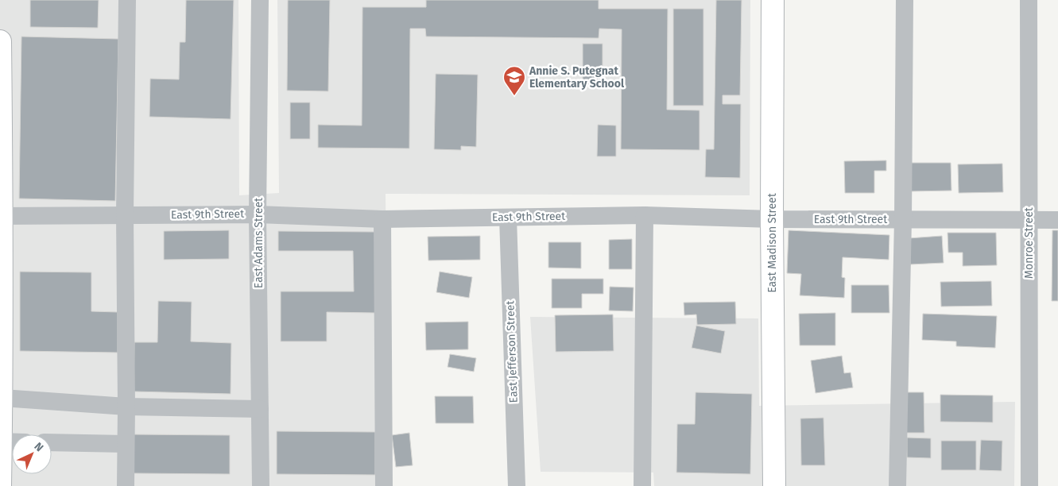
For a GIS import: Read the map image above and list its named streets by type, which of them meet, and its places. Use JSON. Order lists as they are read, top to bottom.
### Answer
{
  "streets": {
    "main road": ["East Madison Street"],
    "street": [
      "East 9th Street",
      "East Adams Street",
      "Monroe Street",
      "East Jefferson Street"
    ]
  },
  "crossings": [
    ["East 9th Street", "East Adams Street"],
    ["East 9th Street", "East Madison Street"],
    ["East 9th Street", "Monroe Street"],
    ["East 9th Street", "East Jefferson Street"]
  ],
  "places": {
    "school or university": ["Annie S. Putegnat Elementary School"]
  },
  "north": "top right"
}
